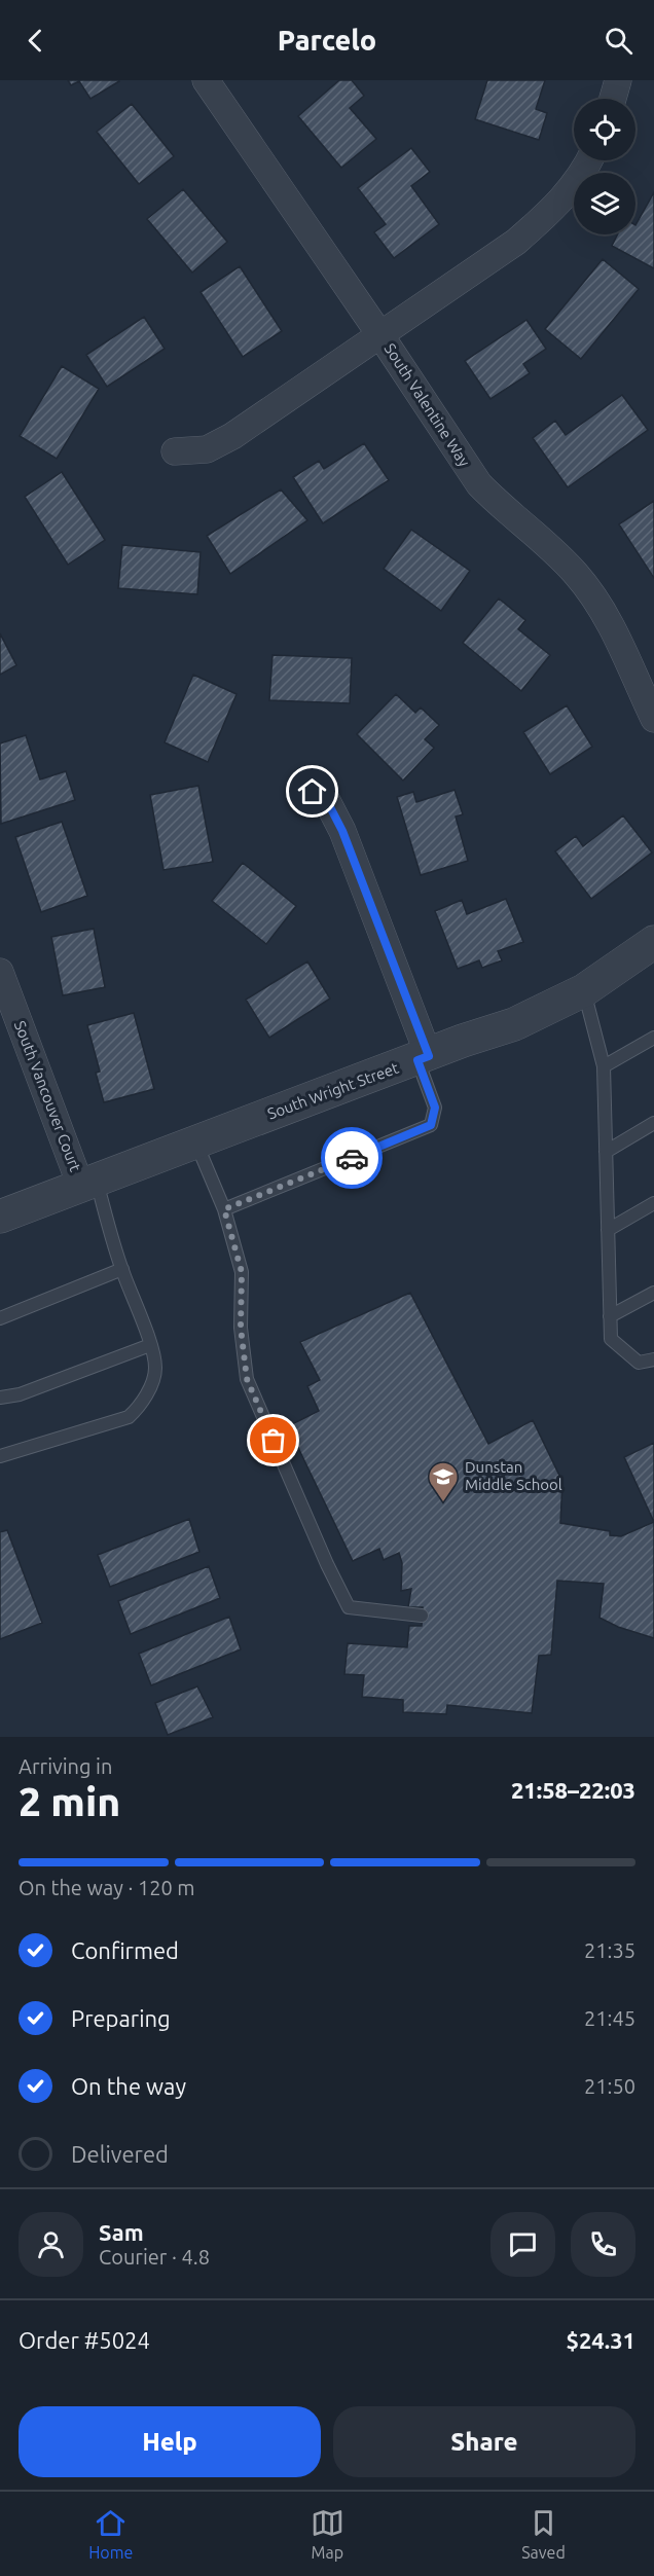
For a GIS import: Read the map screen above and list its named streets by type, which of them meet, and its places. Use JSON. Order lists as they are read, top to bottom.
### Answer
{
  "streets": {
    "street": ["South Valentine Way", "South Wright Street", "South Vancouver Court"]
  },
  "crossings": [
    ["South Wright Street", "South Vancouver Court"]
  ],
  "places": {
    "school or university": ["Dunstan Middle School"]
  },
  "page": {
    "header": "Parcelo",
    "heading": ["2 min", "Arriving in", "21:58–22:03"],
    "panel": [
      "Sam",
      "Courier · 4.8",
      "Order #5024",
      "$24.31"
    ],
    "bar": "On the way · 120 m",
    "list": [
      ["Confirmed", "21:35"],
      ["Preparing", "21:45"],
      ["On the way", "21:50"],
      "Delivered"
    ],
    "buttons": ["Help", "Share"],
    "tabs": ["Home", "Map", "Saved"]
  }
}
